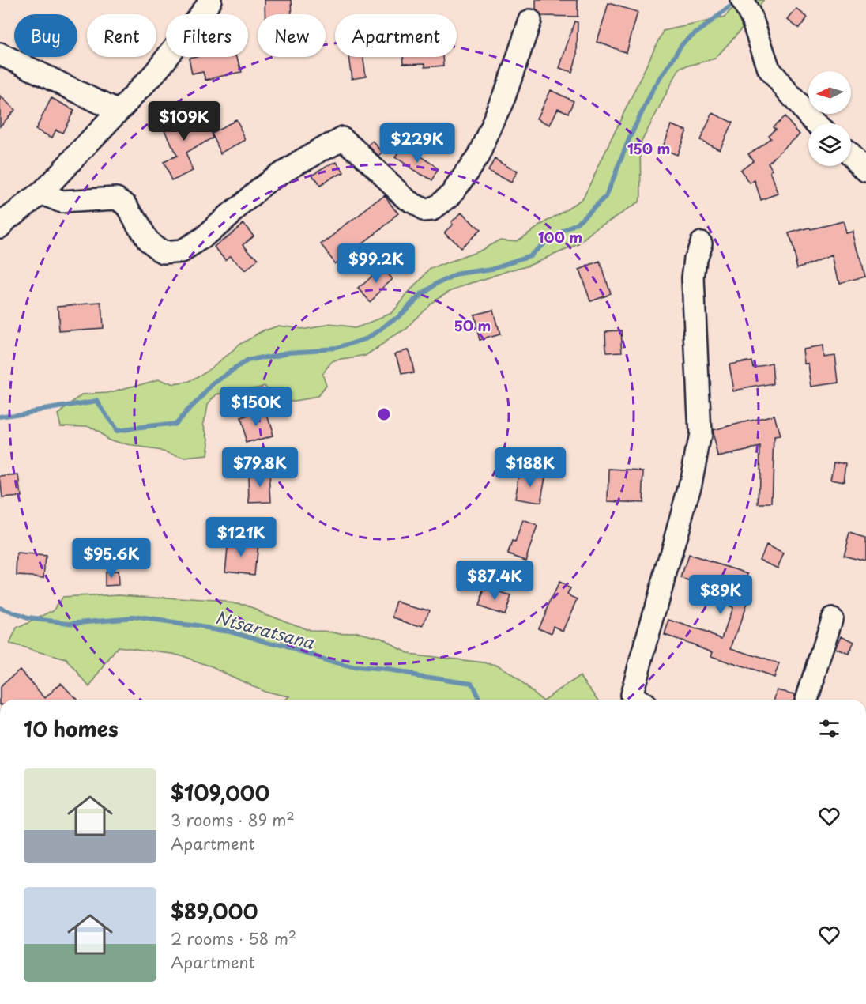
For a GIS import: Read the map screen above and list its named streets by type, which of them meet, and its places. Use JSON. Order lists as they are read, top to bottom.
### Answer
{
  "water": ["Ntsaratsana"],
  "north": "left",
  "page": {
    "chip": [
      "Buy",
      "Rent",
      "Filters",
      "New",
      "Apartment"
    ],
    "price": [
      "$109K",
      "$229K",
      "$99.2K",
      "$150K",
      "$79.8K",
      "$188K",
      "$121K",
      "$95.6K",
      "$87.4K",
      "$89K"
    ],
    "heading": "10 homes",
    "list": [
      {
        "name": "$109,000",
        "note": "3 rooms · 89 m² · Apartment"
      },
      {
        "name": "$89,000",
        "note": "2 rooms · 58 m² · Apartment"
      }
    ]
  },
  "rings": ["150 m", "100 m", "50 m"]
}
